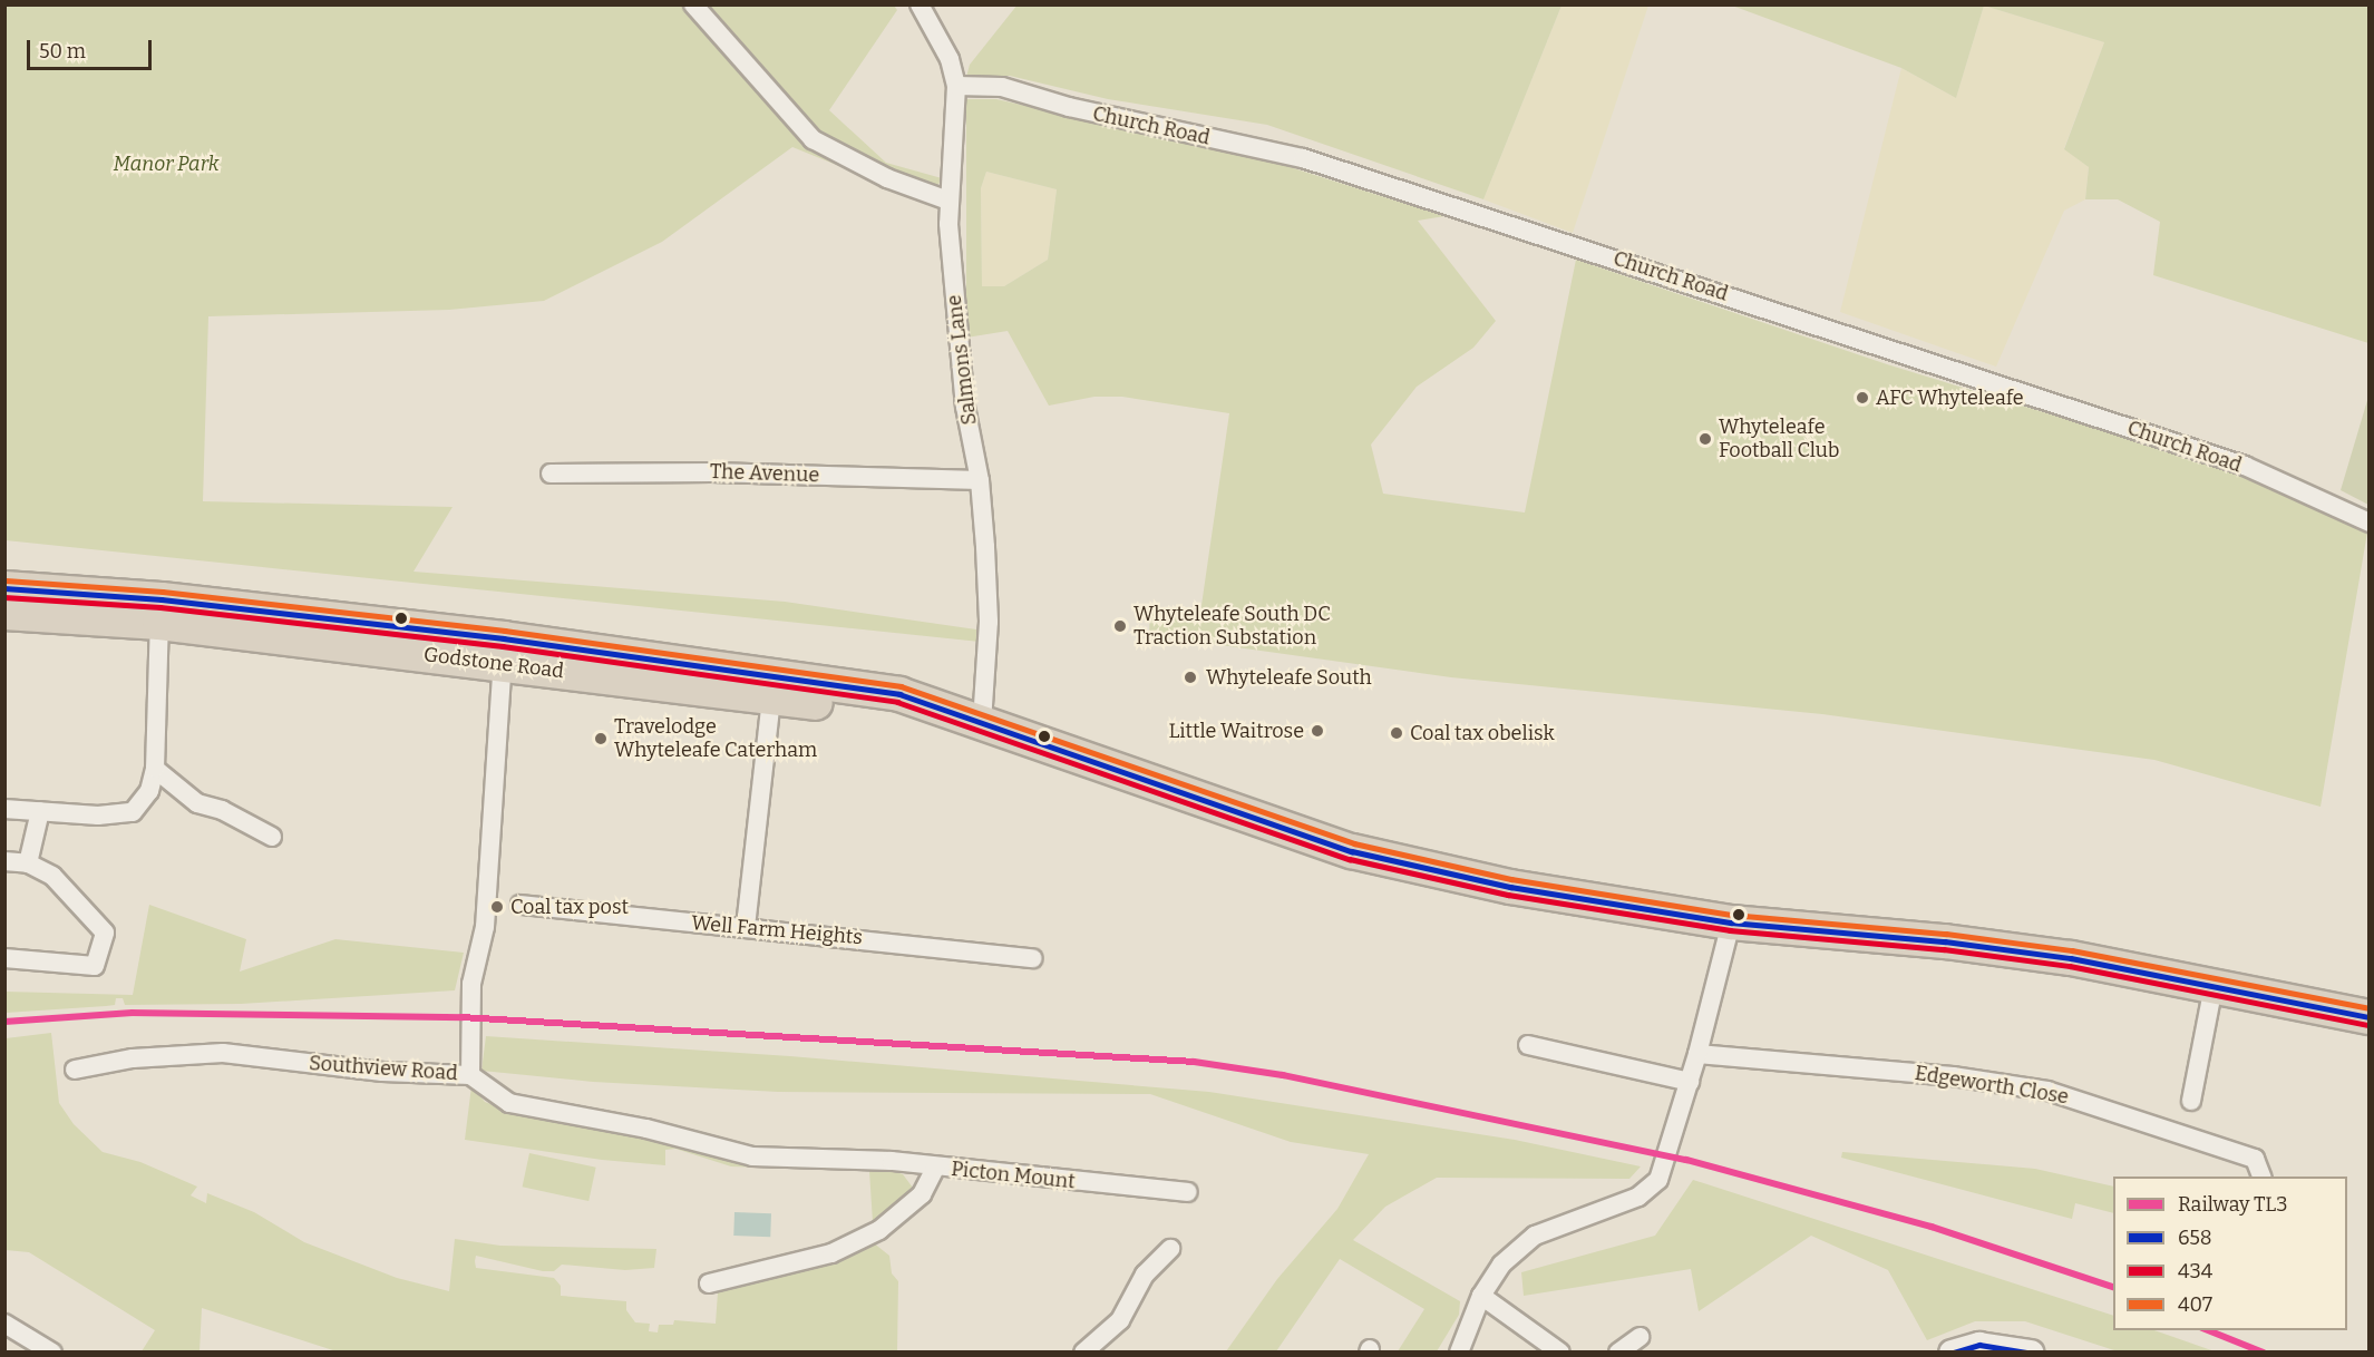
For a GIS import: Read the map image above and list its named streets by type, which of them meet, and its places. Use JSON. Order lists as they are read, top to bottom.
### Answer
{
  "streets": {
    "highway": ["Godstone Road"],
    "street": [
      "Church Road",
      "Salmons Lane",
      "The Avenue",
      "Well Farm Heights",
      "Southview Road",
      "Edgeworth Close",
      "Picton Mount"
    ]
  },
  "crossings": [
    ["Church Road", "Salmons Lane"],
    ["Salmons Lane", "The Avenue"],
    ["Salmons Lane", "Godstone Road"],
    ["Southview Road", "Picton Mount"]
  ],
  "parks": ["Manor Park"],
  "places": [
    "AFC Whyteleafe",
    "Whyteleafe Football Club",
    "Whyteleafe South DC Traction Substation",
    "Whyteleafe South",
    "Little Waitrose",
    "Coal tax obelisk",
    "Travelodge Whyteleafe Caterham",
    "Coal tax post"
  ],
  "lines": [
    "transit line 407",
    "transit line 658",
    "transit line 434",
    "rail line TL3"
  ],
  "legend": [
    "Railway TL3",
    "658",
    "434",
    "407"
  ],
  "scale_bar": "50 m"
}
